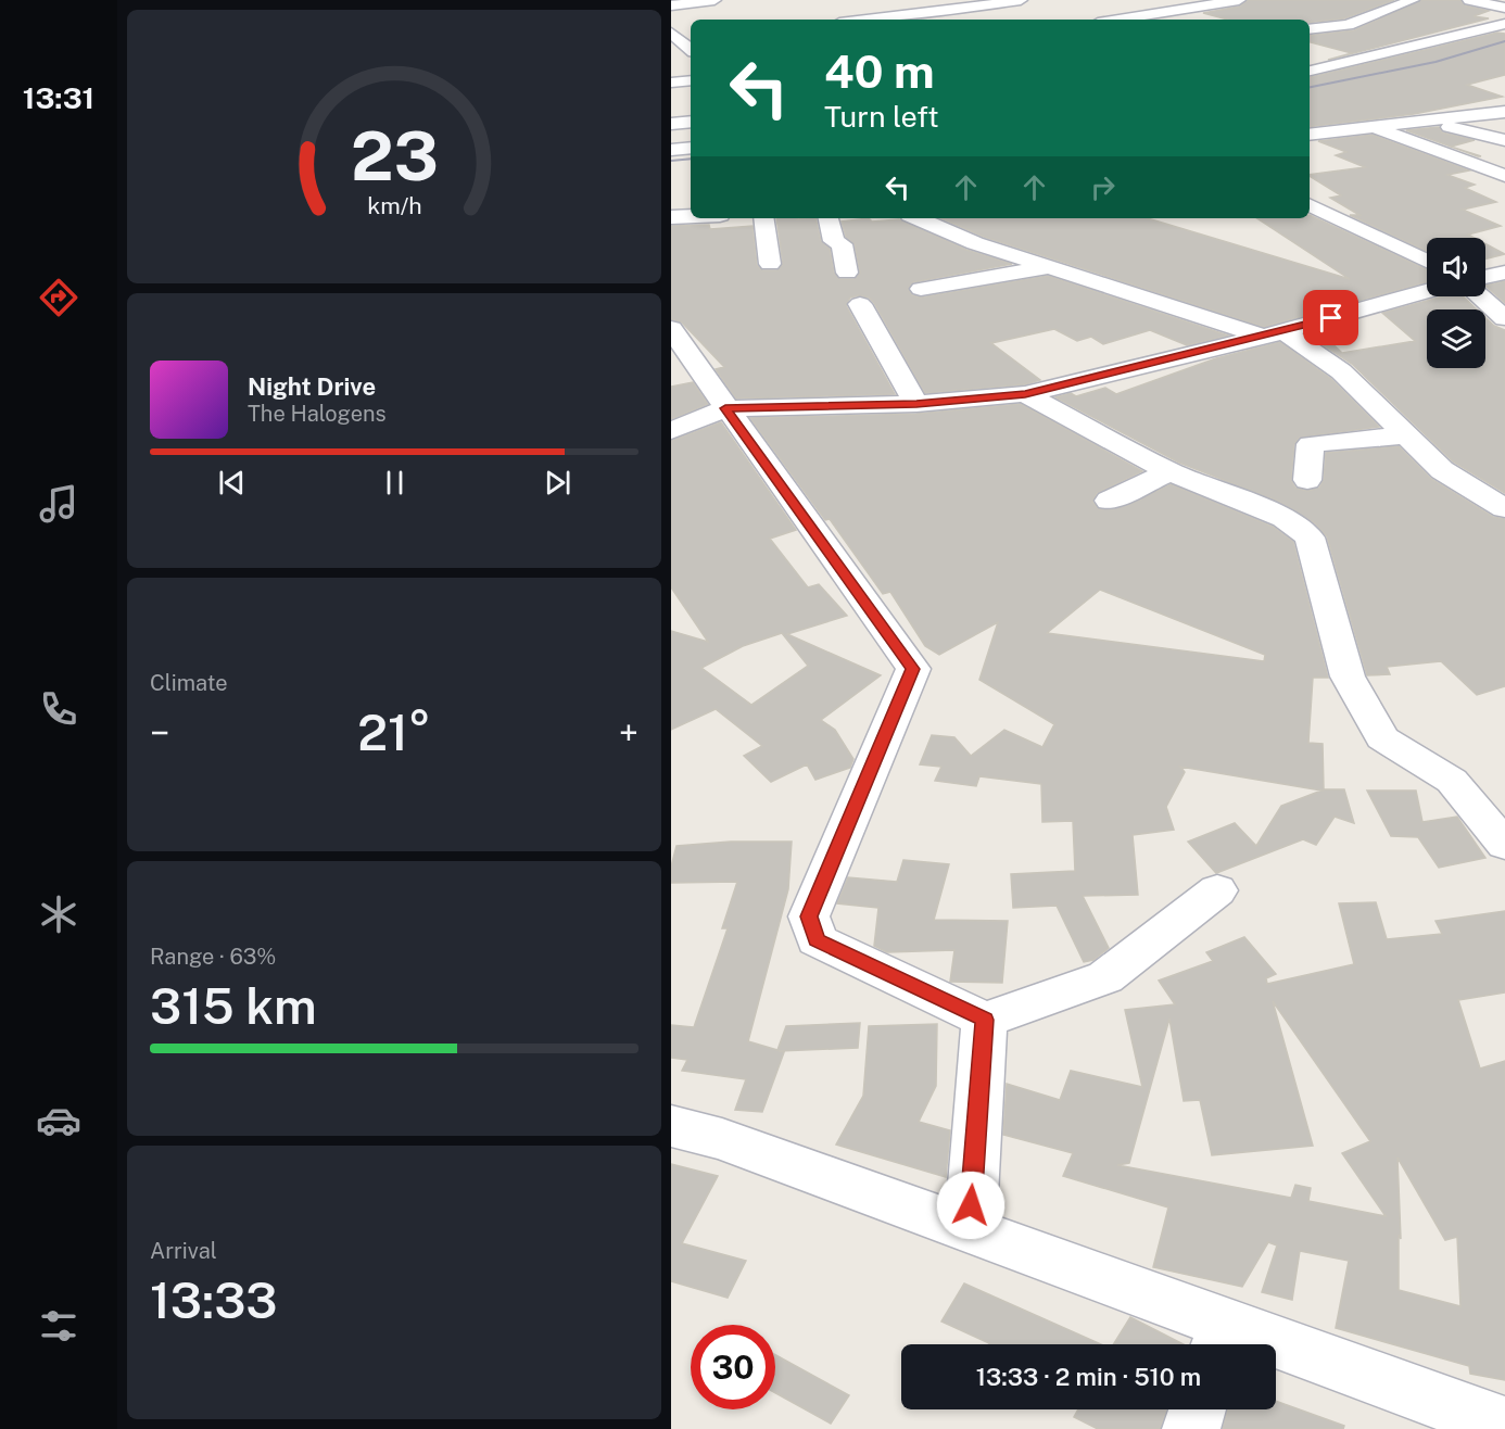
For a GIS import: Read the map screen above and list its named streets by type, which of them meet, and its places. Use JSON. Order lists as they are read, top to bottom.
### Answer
{
  "page": {
    "tabs": "13:31",
    "turn": ["40 m", "Turn left"],
    "song": ["Night Drive", "The Halogens"],
    "tile": [
      "Climate",
      ["Range · 63%", "315 km"],
      ["Arrival", "13:33"]
    ],
    "heat": ["−", "21°", "+"],
    "limit": "30",
    "trip": "13:33 · 2 min · 510 m",
    "gauge": ["23", "km/h"]
  }
}
